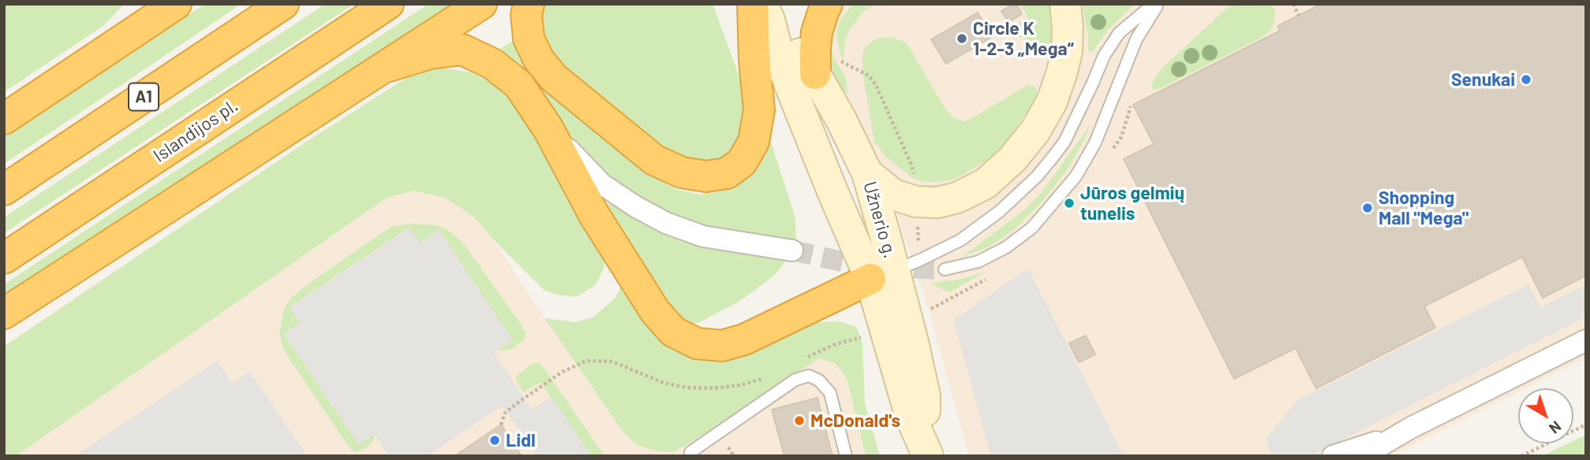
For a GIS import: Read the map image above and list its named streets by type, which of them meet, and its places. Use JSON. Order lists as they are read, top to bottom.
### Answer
{
  "streets": {
    "highway": ["A1", "Islandijos pl."],
    "main road": ["Užnerio g."]
  },
  "places": [
    "Circle K 1-2-3 „Mega“",
    "Senukai",
    "Jūros gelmių tunelis",
    "Shopping Mall \"Mega\"",
    "McDonald's",
    "Lidl"
  ],
  "north": "bottom right"
}
